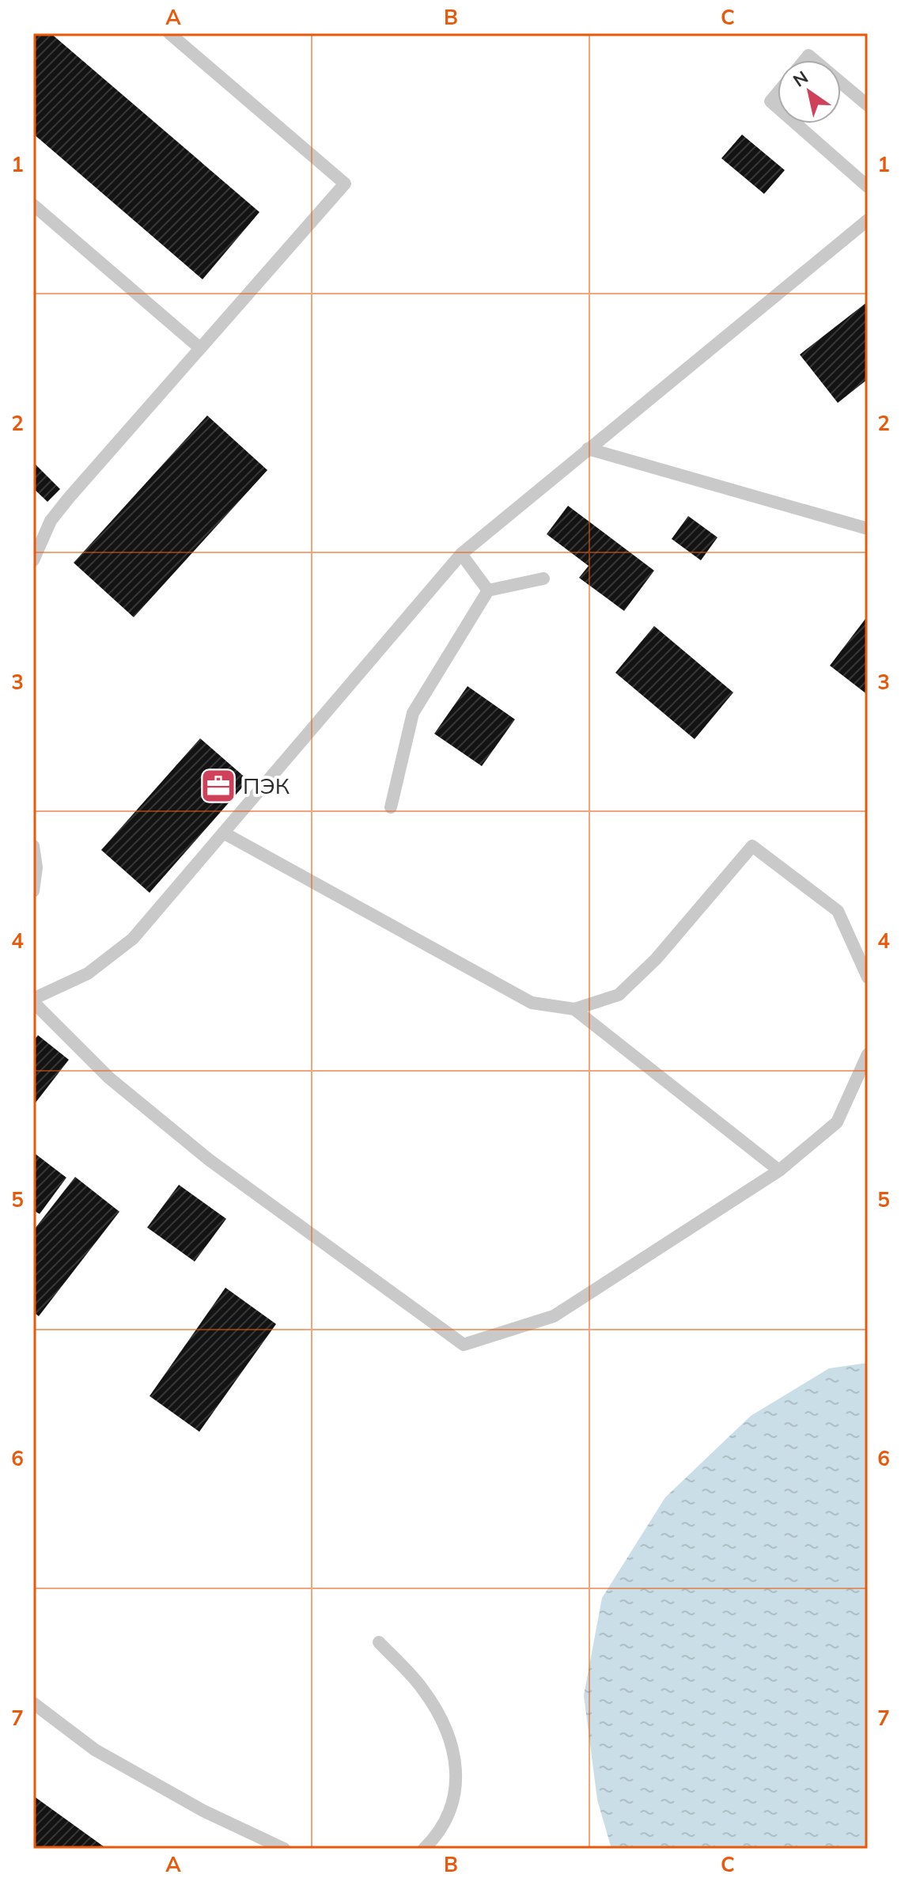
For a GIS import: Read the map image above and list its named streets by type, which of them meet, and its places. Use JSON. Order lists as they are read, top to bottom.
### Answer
{
  "places": {
    "office": ["ПЭК"]
  },
  "north": "top left",
  "grid": {
    "columns": ["A", "B", "C"],
    "rows": [
      "1",
      "2",
      "3",
      "4",
      "5",
      "6",
      "7"
    ]
  }
}
